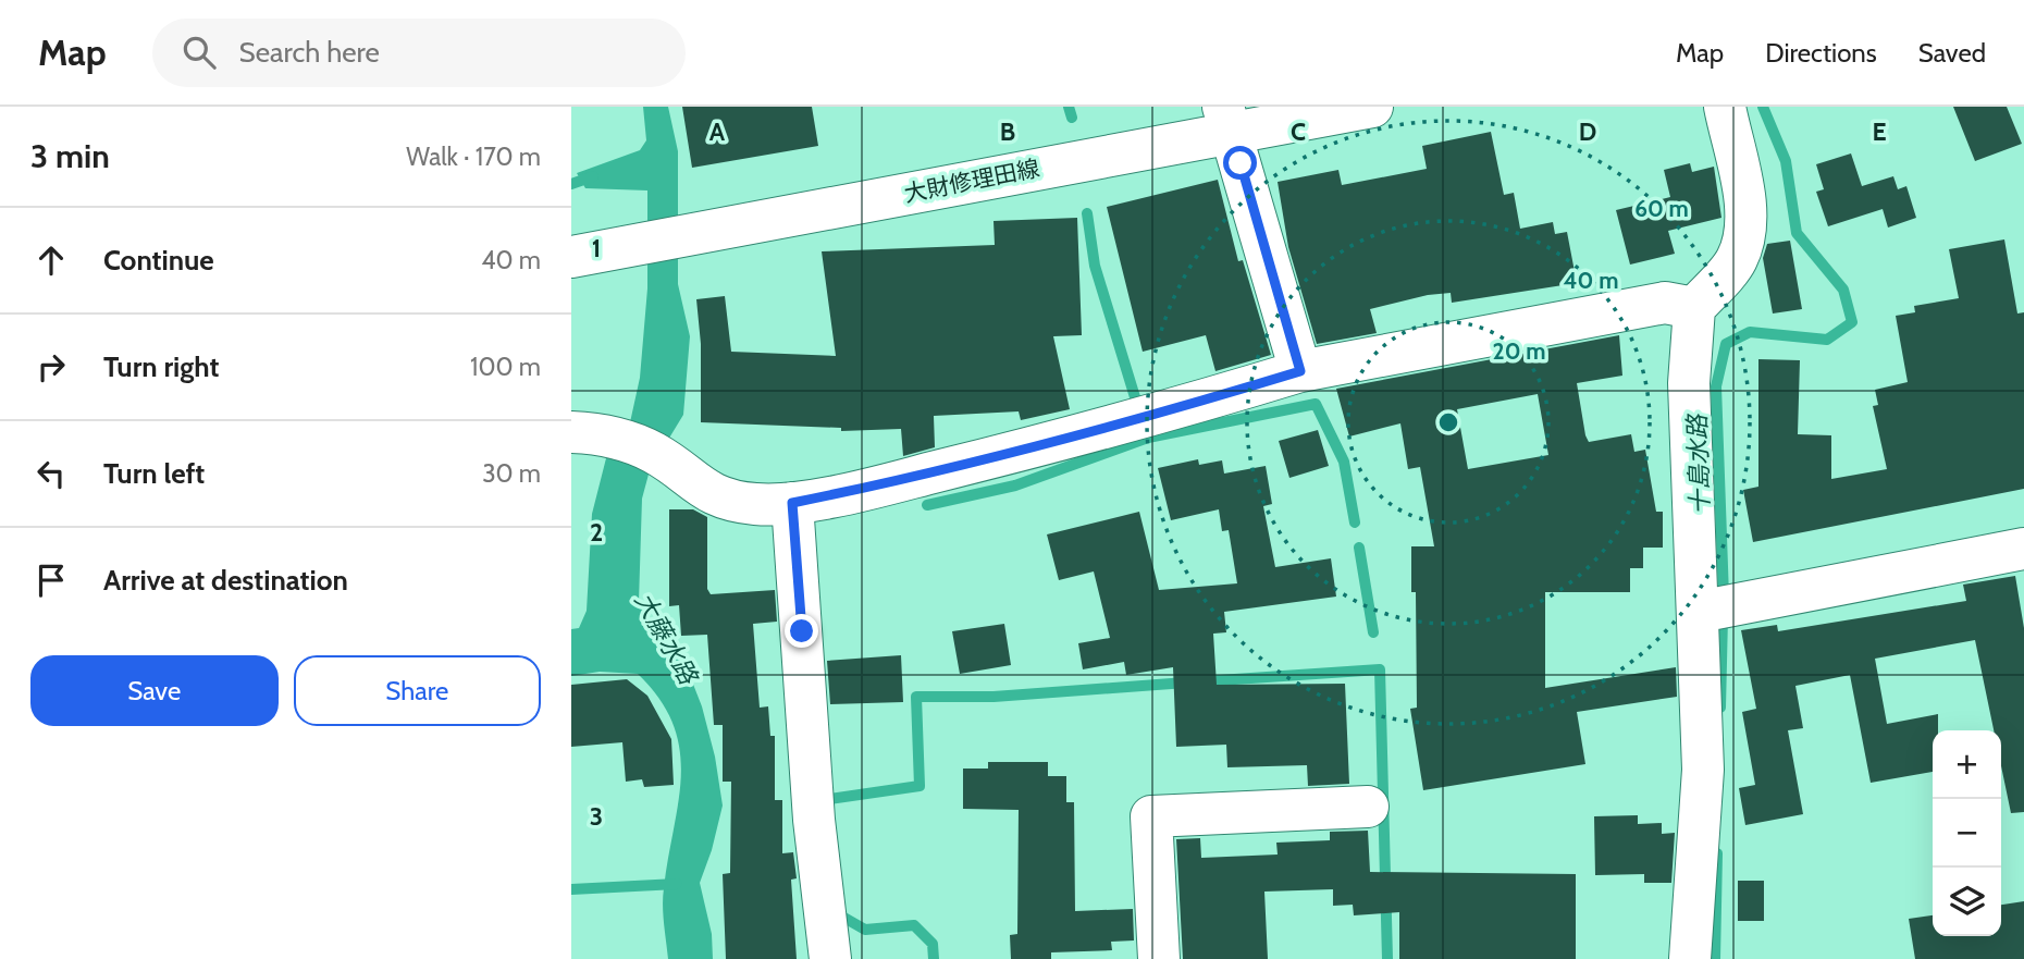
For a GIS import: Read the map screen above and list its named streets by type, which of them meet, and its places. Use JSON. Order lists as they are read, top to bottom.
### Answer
{
  "streets": {
    "street": ["大財修理田線"]
  },
  "water": ["十島水路", "大藤水路"],
  "page": {
    "header": "Map",
    "search": "Search here",
    "nav": ["Map", "Directions", "Saved"],
    "heading": ["3 min", "Walk · 170 m"],
    "list": [
      ["Continue", "40 m"],
      ["Turn right", "100 m"],
      ["Turn left", "30 m"],
      "Arrive at destination"
    ],
    "buttons": ["Save", "Share"],
    "map_buttons": ["+", "−"]
  },
  "grid": {
    "columns": [
      "A",
      "B",
      "C",
      "D",
      "E"
    ],
    "rows": ["1", "2", "3"]
  },
  "rings": ["60 m", "40 m", "20 m"]
}
